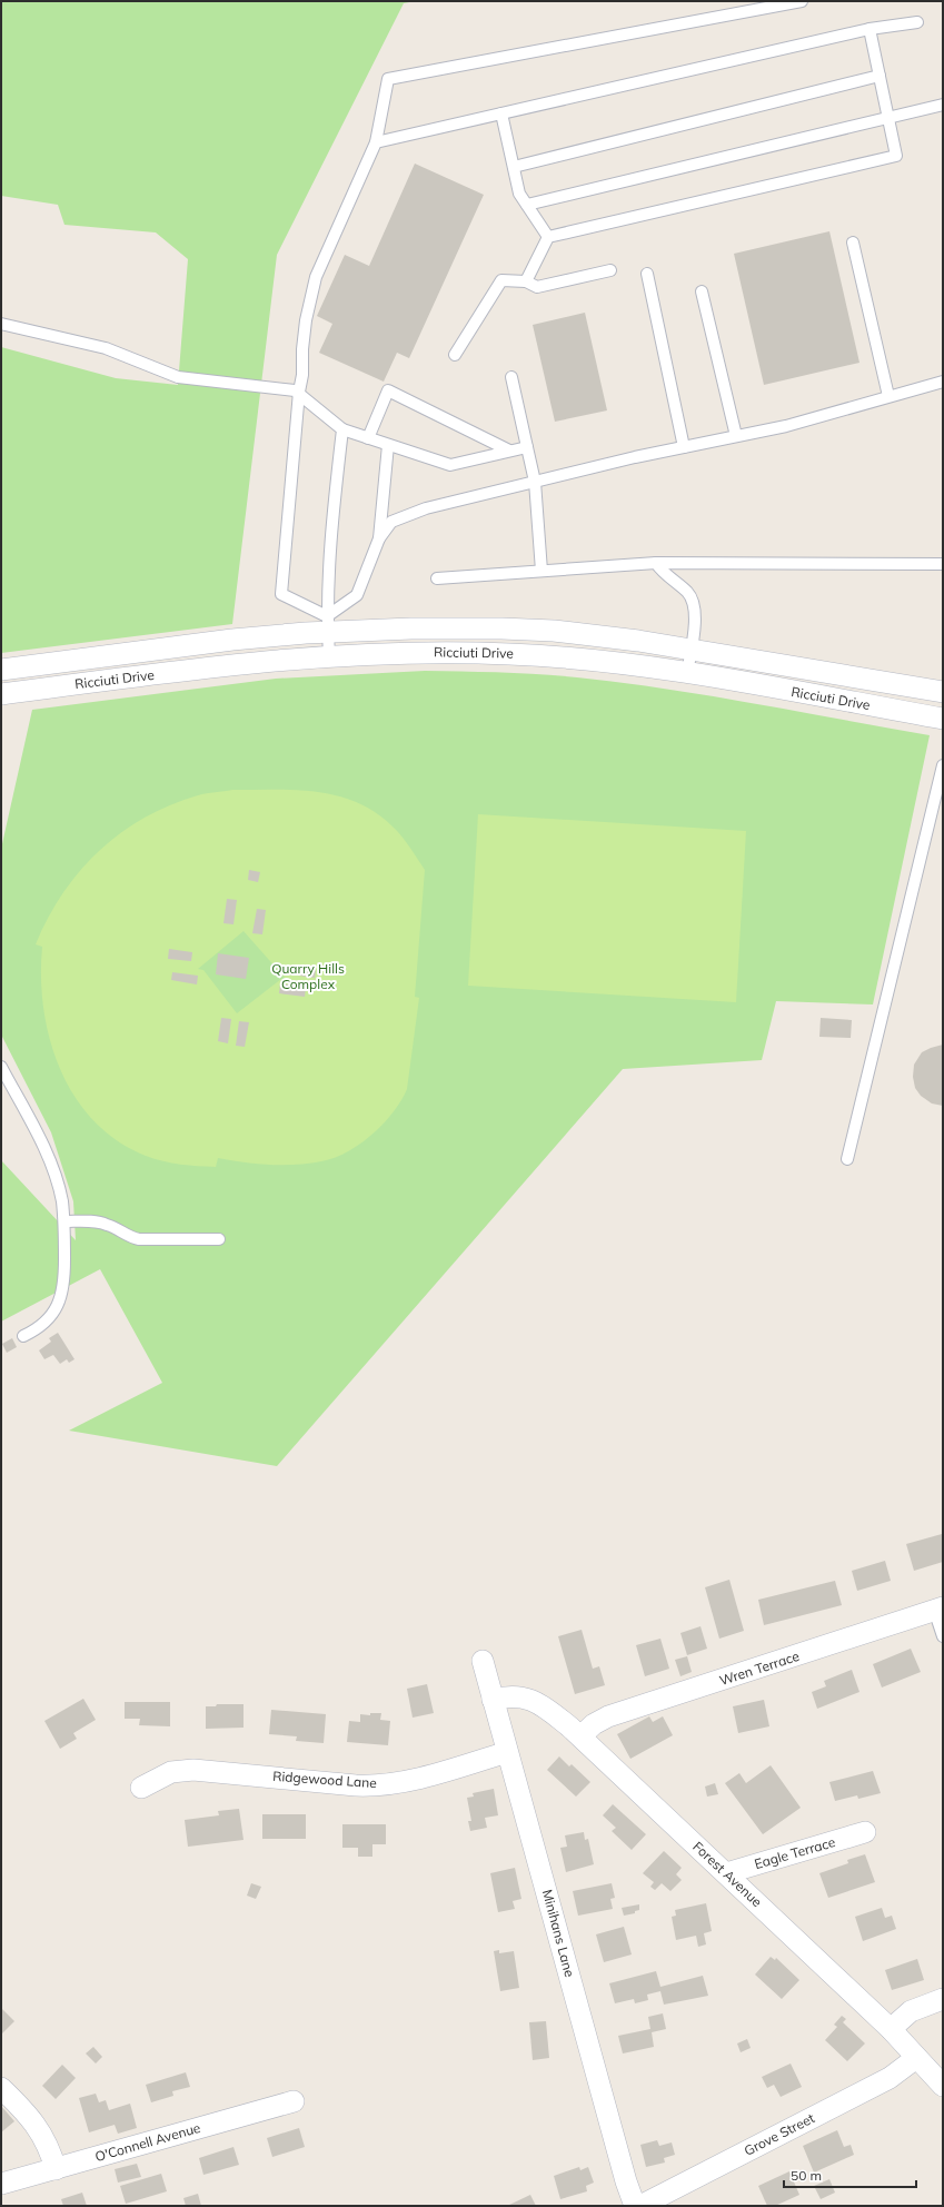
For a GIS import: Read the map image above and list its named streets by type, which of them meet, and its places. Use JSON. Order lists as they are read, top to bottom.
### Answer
{
  "streets": {
    "street": [
      "Ricciuti Drive",
      "Wren Terrace",
      "Ridgewood Lane",
      "Eagle Terrace",
      "Forest Avenue",
      "Minihans Lane",
      "Grove Street",
      "O'Connell Avenue"
    ]
  },
  "crossings": [
    ["Wren Terrace", "Forest Avenue"],
    ["Ridgewood Lane", "Minihans Lane"],
    ["Eagle Terrace", "Forest Avenue"],
    ["Forest Avenue", "Minihans Lane"],
    ["Forest Avenue", "Grove Street"]
  ],
  "parks": ["Quarry Hills Complex"],
  "scale_bar": "50 m"
}
